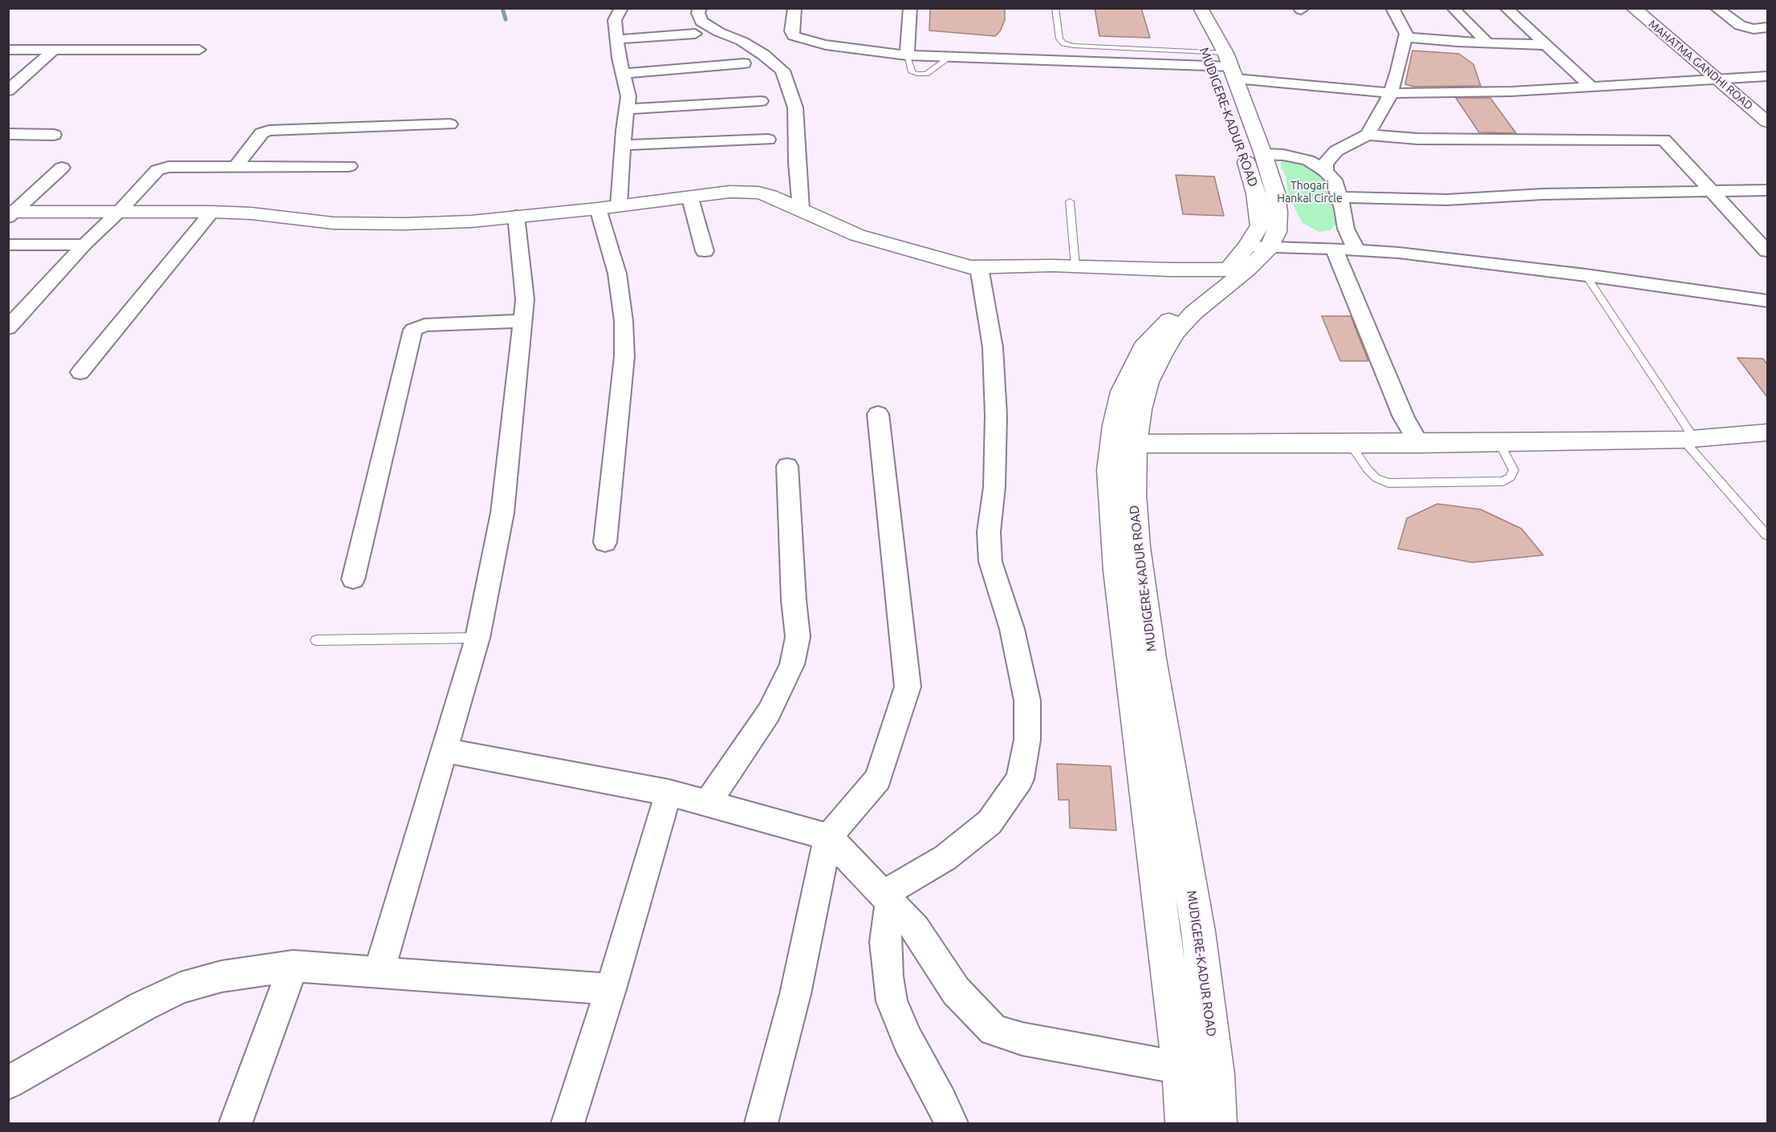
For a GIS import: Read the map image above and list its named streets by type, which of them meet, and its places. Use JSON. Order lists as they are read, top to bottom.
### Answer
{
  "streets": {
    "main road": ["MAHATMA GANDHI ROAD", "MUDIGERE-KADUR ROAD"]
  },
  "parks": ["Thogari Hankal Circle"]
}
